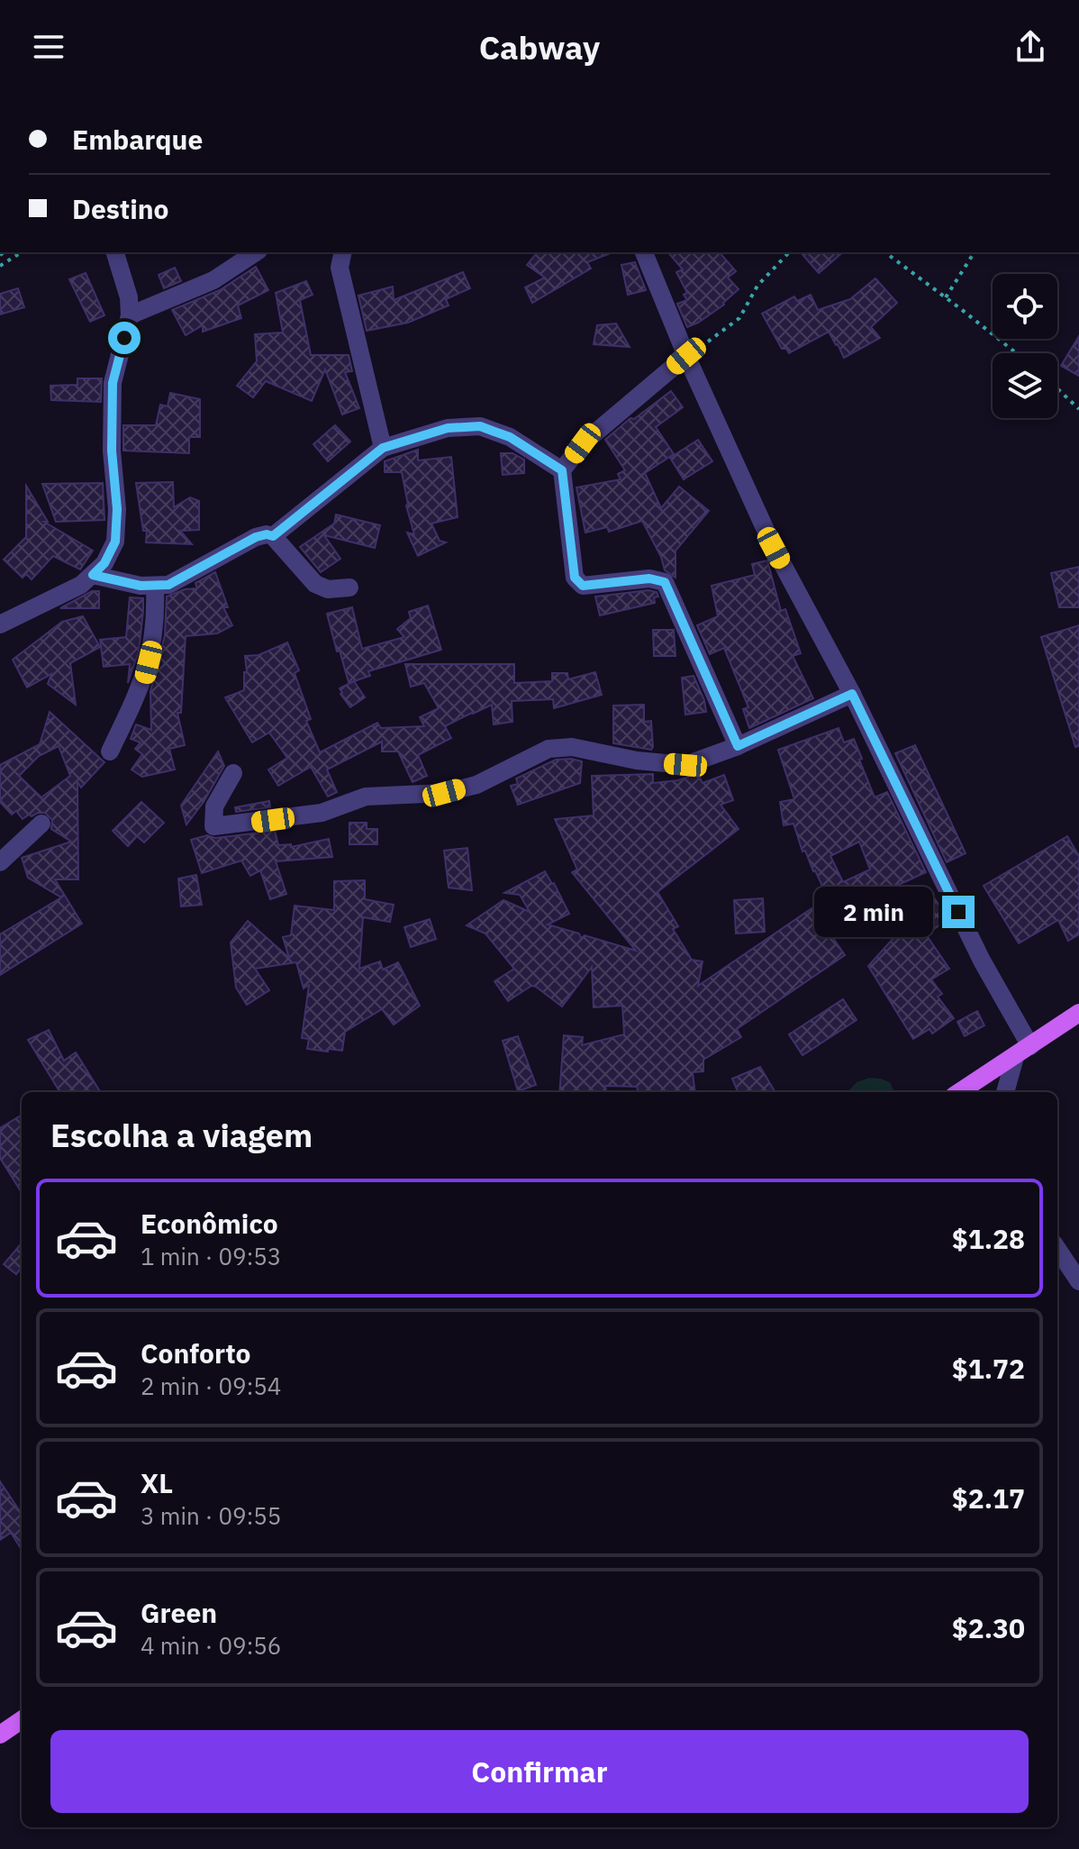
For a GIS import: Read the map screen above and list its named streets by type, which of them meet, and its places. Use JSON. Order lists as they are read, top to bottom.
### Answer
{
  "page": {
    "header": "Cabway",
    "banner": ["Embarque", "Destino"],
    "bubble": "2 min",
    "heading": "Escolha a viagem",
    "list": [
      {
        "name": "Econômico",
        "note": "1 min · 09:53",
        "value": "$1.28"
      },
      {
        "name": "Conforto",
        "note": "2 min · 09:54",
        "value": "$1.72"
      },
      {
        "name": "XL",
        "note": "3 min · 09:55",
        "value": "$2.17"
      },
      {
        "name": "Green",
        "note": "4 min · 09:56",
        "value": "$2.30"
      }
    ],
    "buttons": "Confirmar"
  }
}
